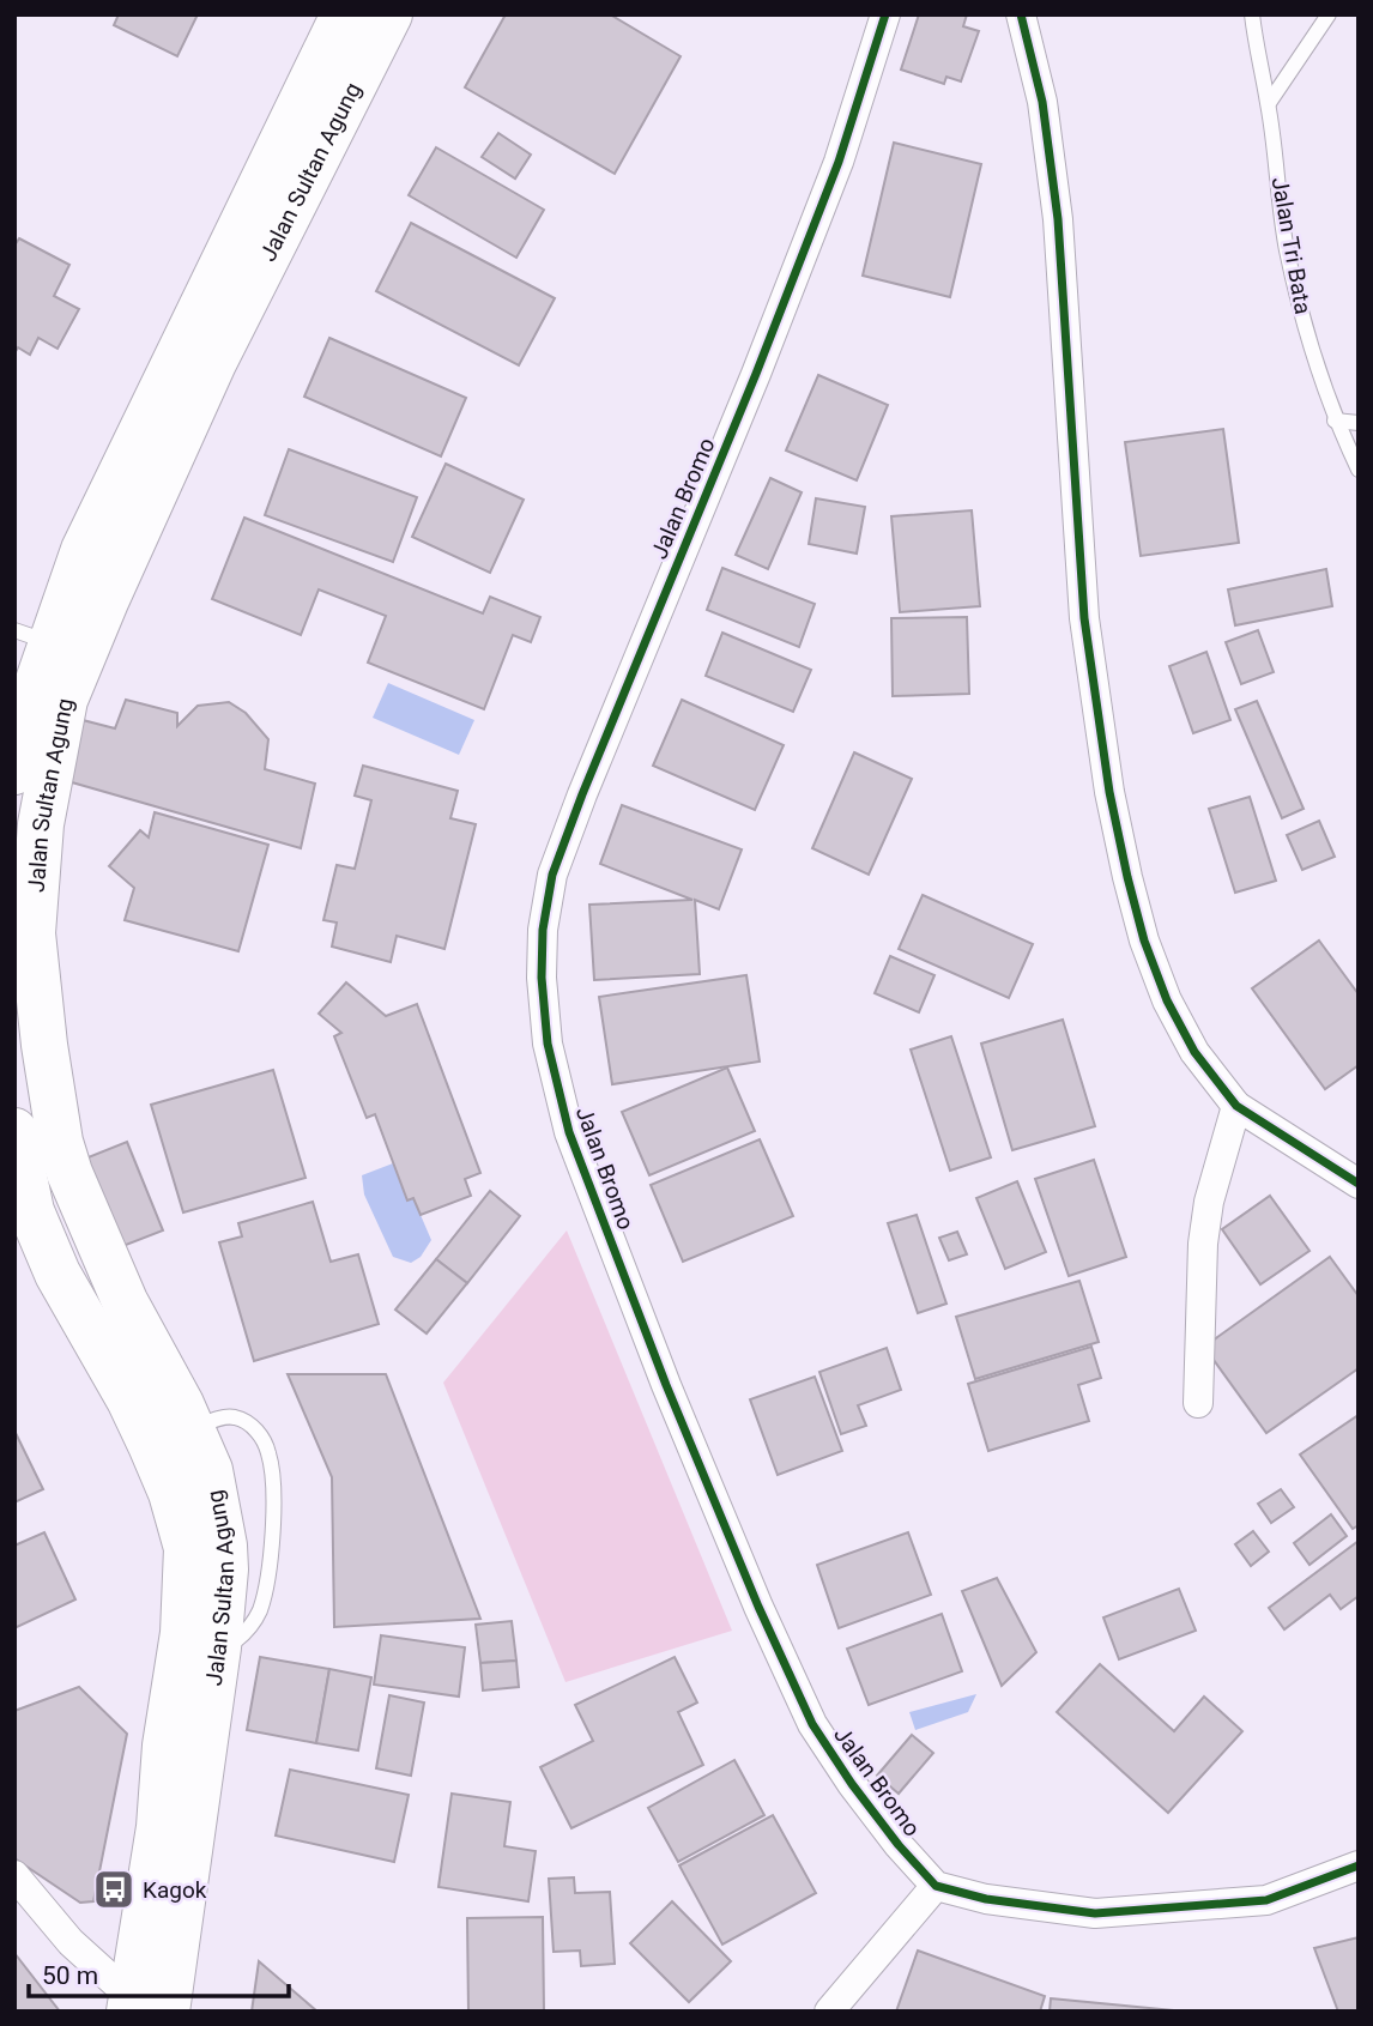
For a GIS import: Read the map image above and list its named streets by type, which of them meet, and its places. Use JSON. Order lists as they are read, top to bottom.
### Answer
{
  "streets": {
    "highway": ["Jalan Sultan Agung"],
    "street": ["Jalan Bromo"],
    "lane": ["Jalan Tri Bata"]
  },
  "places": {
    "bus stop": ["Kagok"]
  },
  "scale_bar": "50 m"
}
